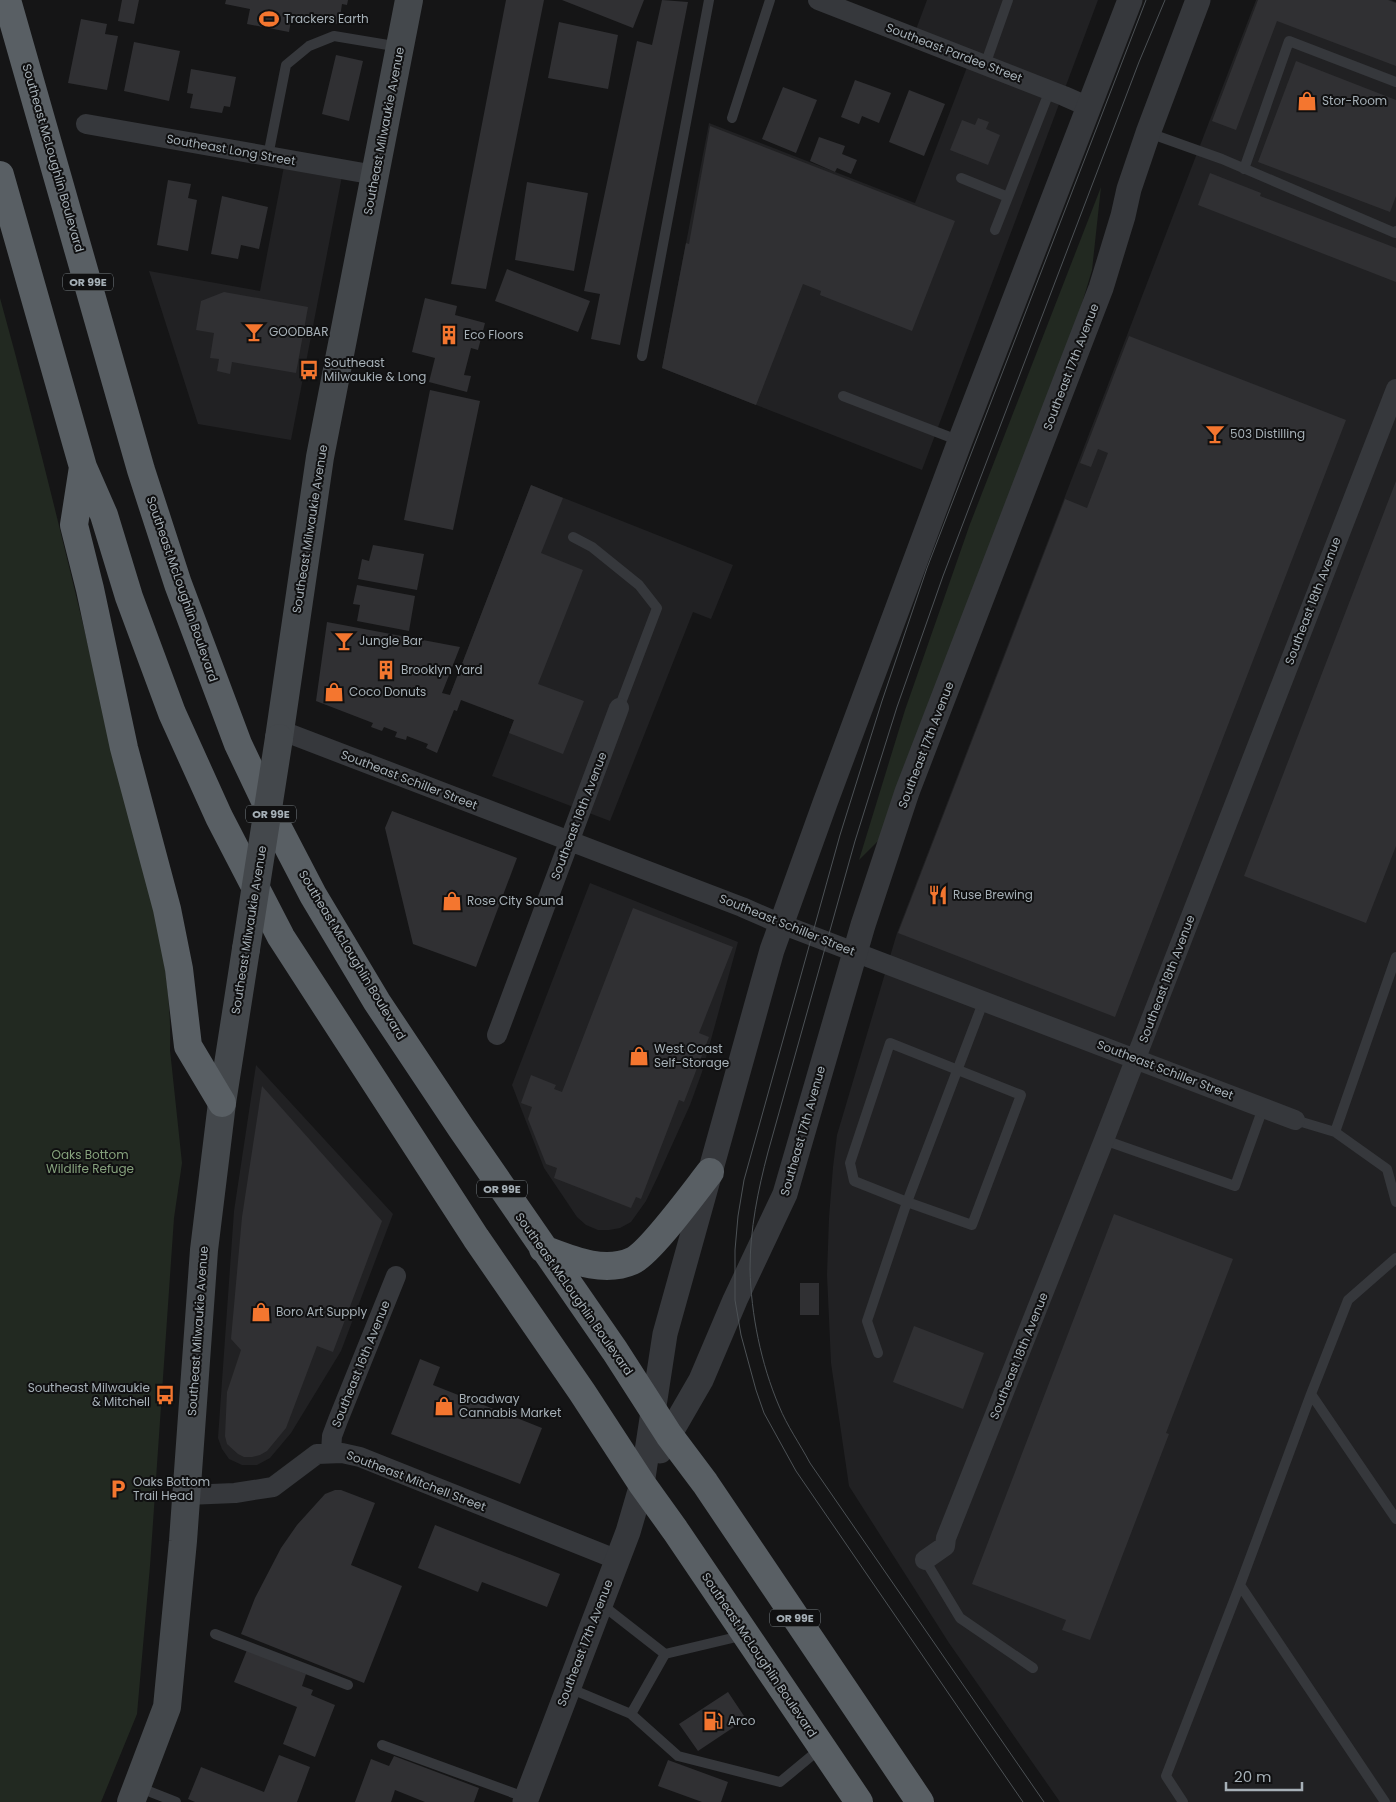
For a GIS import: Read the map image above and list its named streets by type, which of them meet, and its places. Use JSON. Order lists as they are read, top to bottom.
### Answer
{
  "streets": {
    "highway": ["Southeast McLoughlin Boulevard", "OR 99E"],
    "main road": ["Southeast Milwaukie Avenue"],
    "street": [
      "Southeast Pardee Street",
      "Southeast Long Street",
      "Southeast 17th Avenue",
      "Southeast 18th Avenue",
      "Southeast Schiller Street",
      "Southeast 16th Avenue",
      "Southeast Mitchell Street"
    ]
  },
  "crossings": [
    ["Southeast Pardee Street", "Southeast 17th Avenue"],
    ["Southeast Milwaukie Avenue", "Southeast Long Street"],
    ["Southeast Milwaukie Avenue", "Southeast Schiller Street"],
    ["Southeast Milwaukie Avenue", "Southeast Mitchell Street"],
    ["Southeast McLoughlin Boulevard", "Southeast 17th Avenue"],
    ["Southeast 17th Avenue", "Southeast Schiller Street"],
    ["Southeast 17th Avenue", "Southeast Mitchell Street"],
    ["Southeast 18th Avenue", "Southeast Schiller Street"],
    ["Southeast Schiller Street", "Southeast 16th Avenue"],
    ["Southeast 16th Avenue", "Southeast Mitchell Street"]
  ],
  "parks": ["Oaks Bottom Wildlife Refuge"],
  "places": {
    "sports": ["Trackers Earth"],
    "shop": [
      "Stor-Room",
      "Coco Donuts",
      "Rose City Sound",
      "West Coast Self-Storage",
      "Boro Art Supply",
      "Broadway Cannabis Market"
    ],
    "bar": ["GOODBAR", "503 Distilling", "Jungle Bar"],
    "building": ["Eco Floors", "Brooklyn Yard"],
    "bus stop": ["Southeast Milwaukie & Long", "Southeast Milwaukie & Mitchell"],
    "restaurant": ["Ruse Brewing"],
    "parking": ["Oaks Bottom Trail Head"],
    "fuel station": ["Arco"]
  },
  "scale_bar": "20 m"
}
